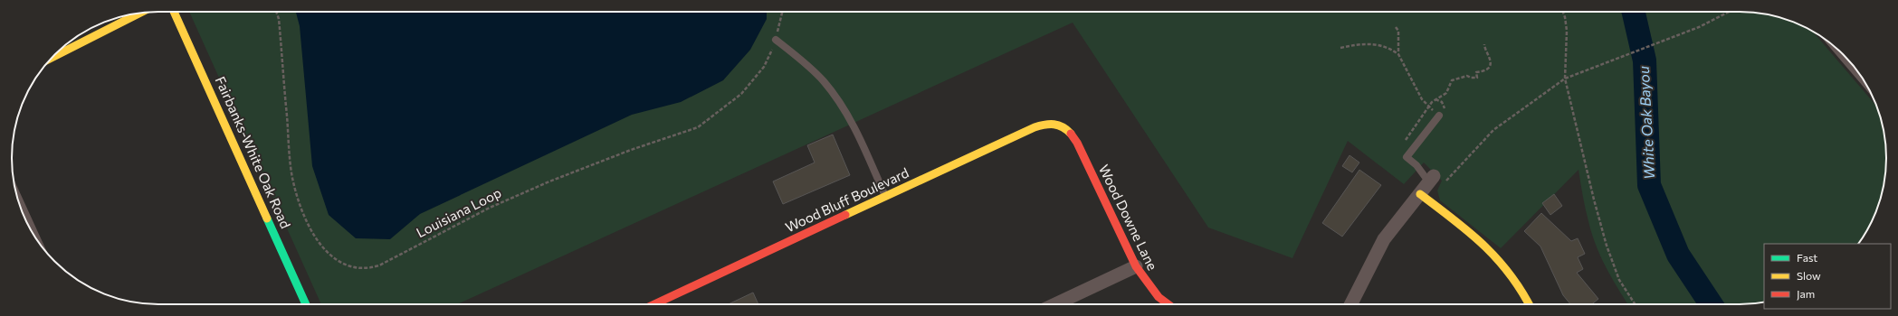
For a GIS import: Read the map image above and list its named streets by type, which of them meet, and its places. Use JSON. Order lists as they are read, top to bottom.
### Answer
{
  "streets": {
    "street": ["Fairbanks-White Oak Road", "Wood Bluff Boulevard", "Wood Downe Lane"],
    "path": ["Louisiana Loop"]
  },
  "crossings": [
    ["Wood Bluff Boulevard", "Wood Downe Lane"]
  ],
  "water": ["White Oak Bayou"],
  "legend": ["Fast", "Slow", "Jam"]
}
